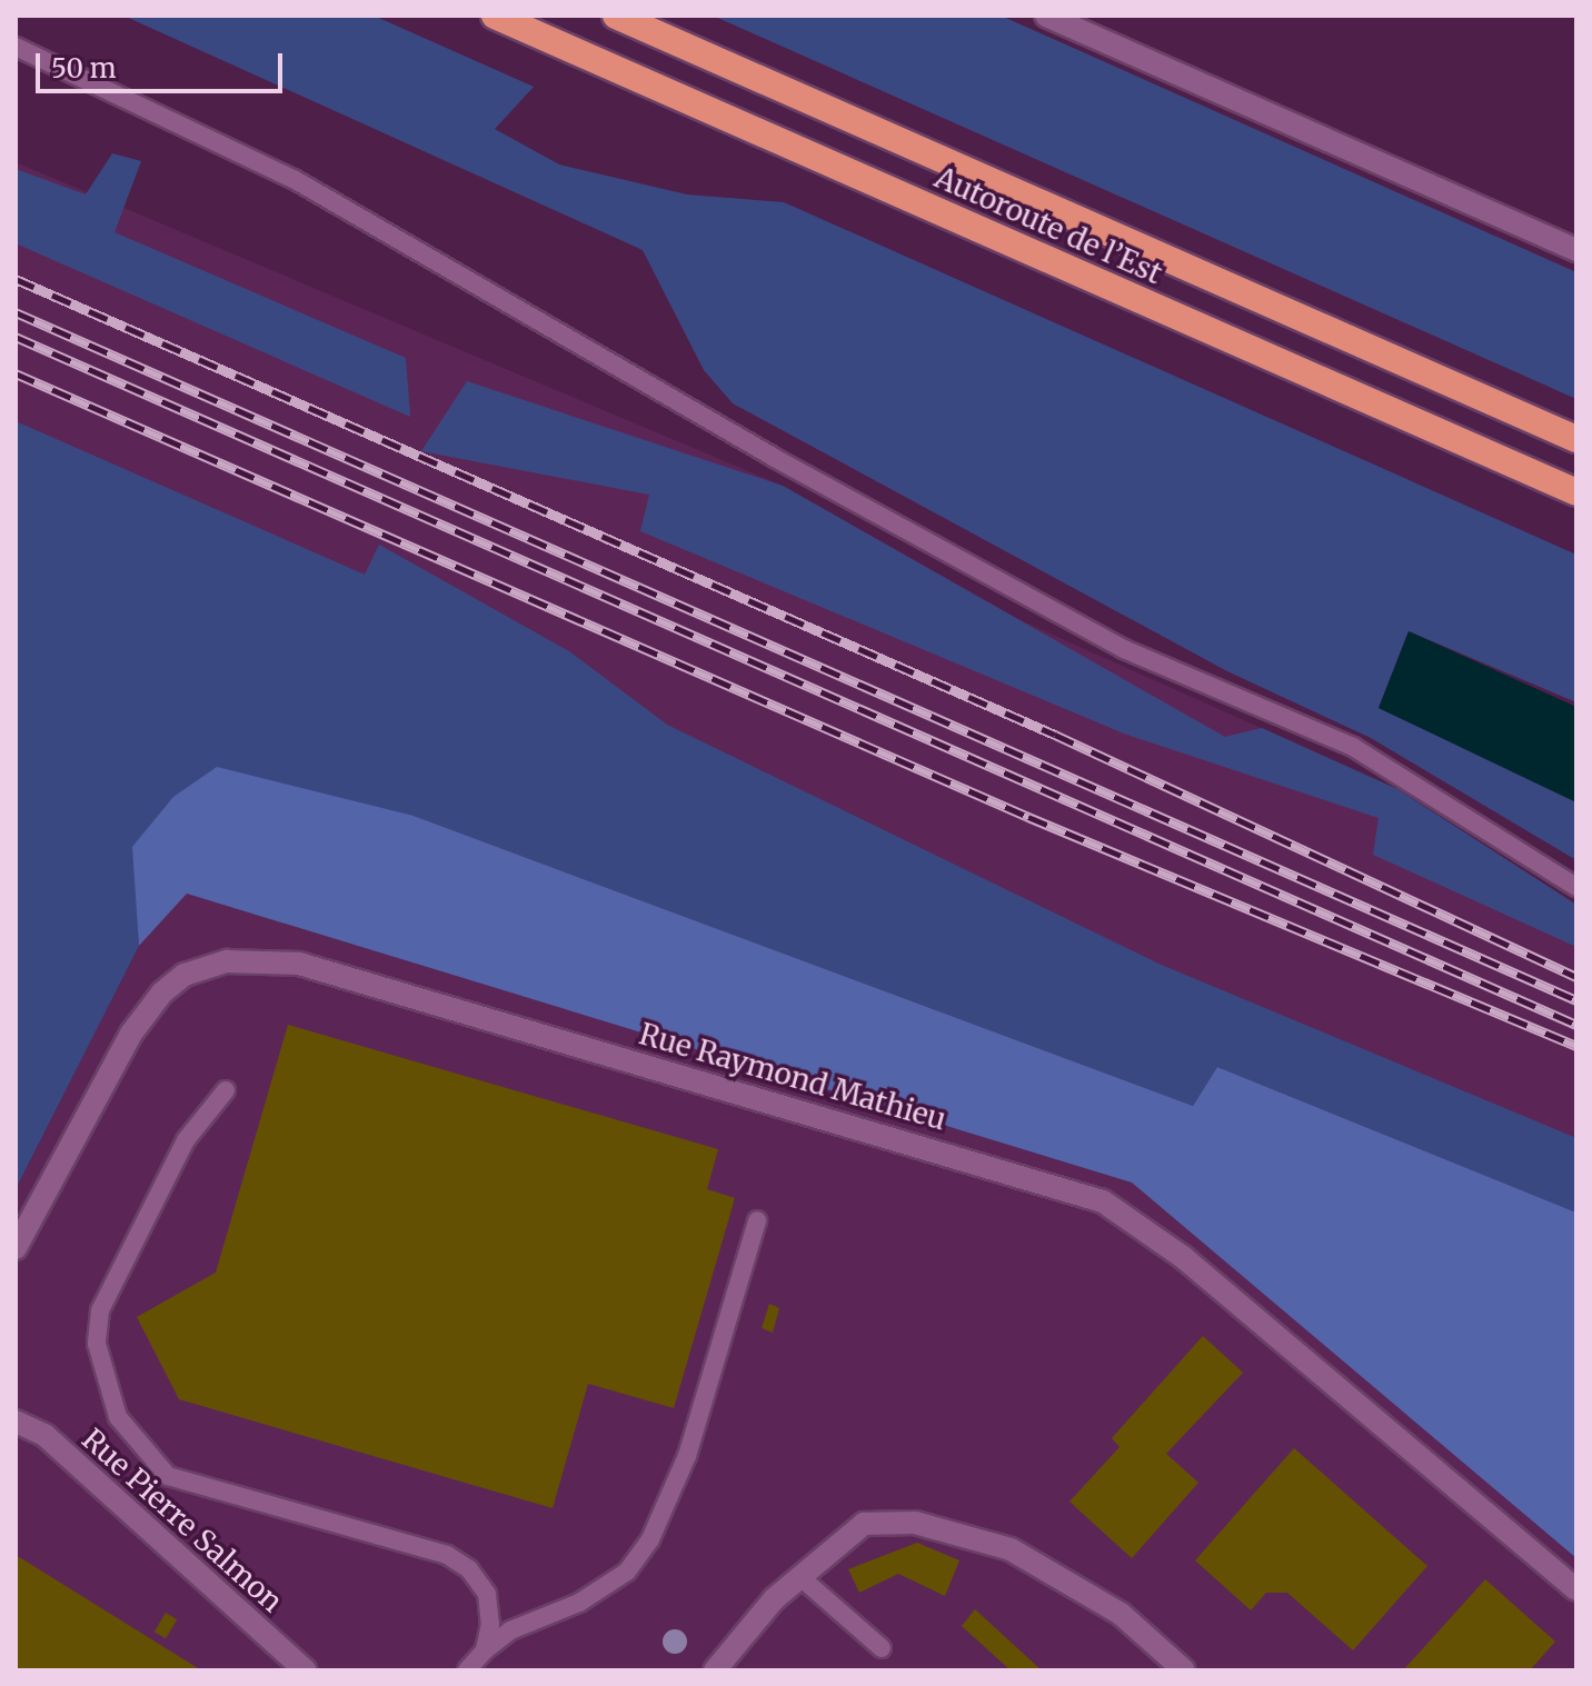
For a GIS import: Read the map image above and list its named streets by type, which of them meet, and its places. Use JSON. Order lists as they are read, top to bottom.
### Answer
{
  "streets": {
    "highway": ["Autoroute de l’Est"],
    "street": ["Rue Raymond Mathieu", "Rue Pierre Salmon"]
  },
  "scale_bar": "50 m"
}
